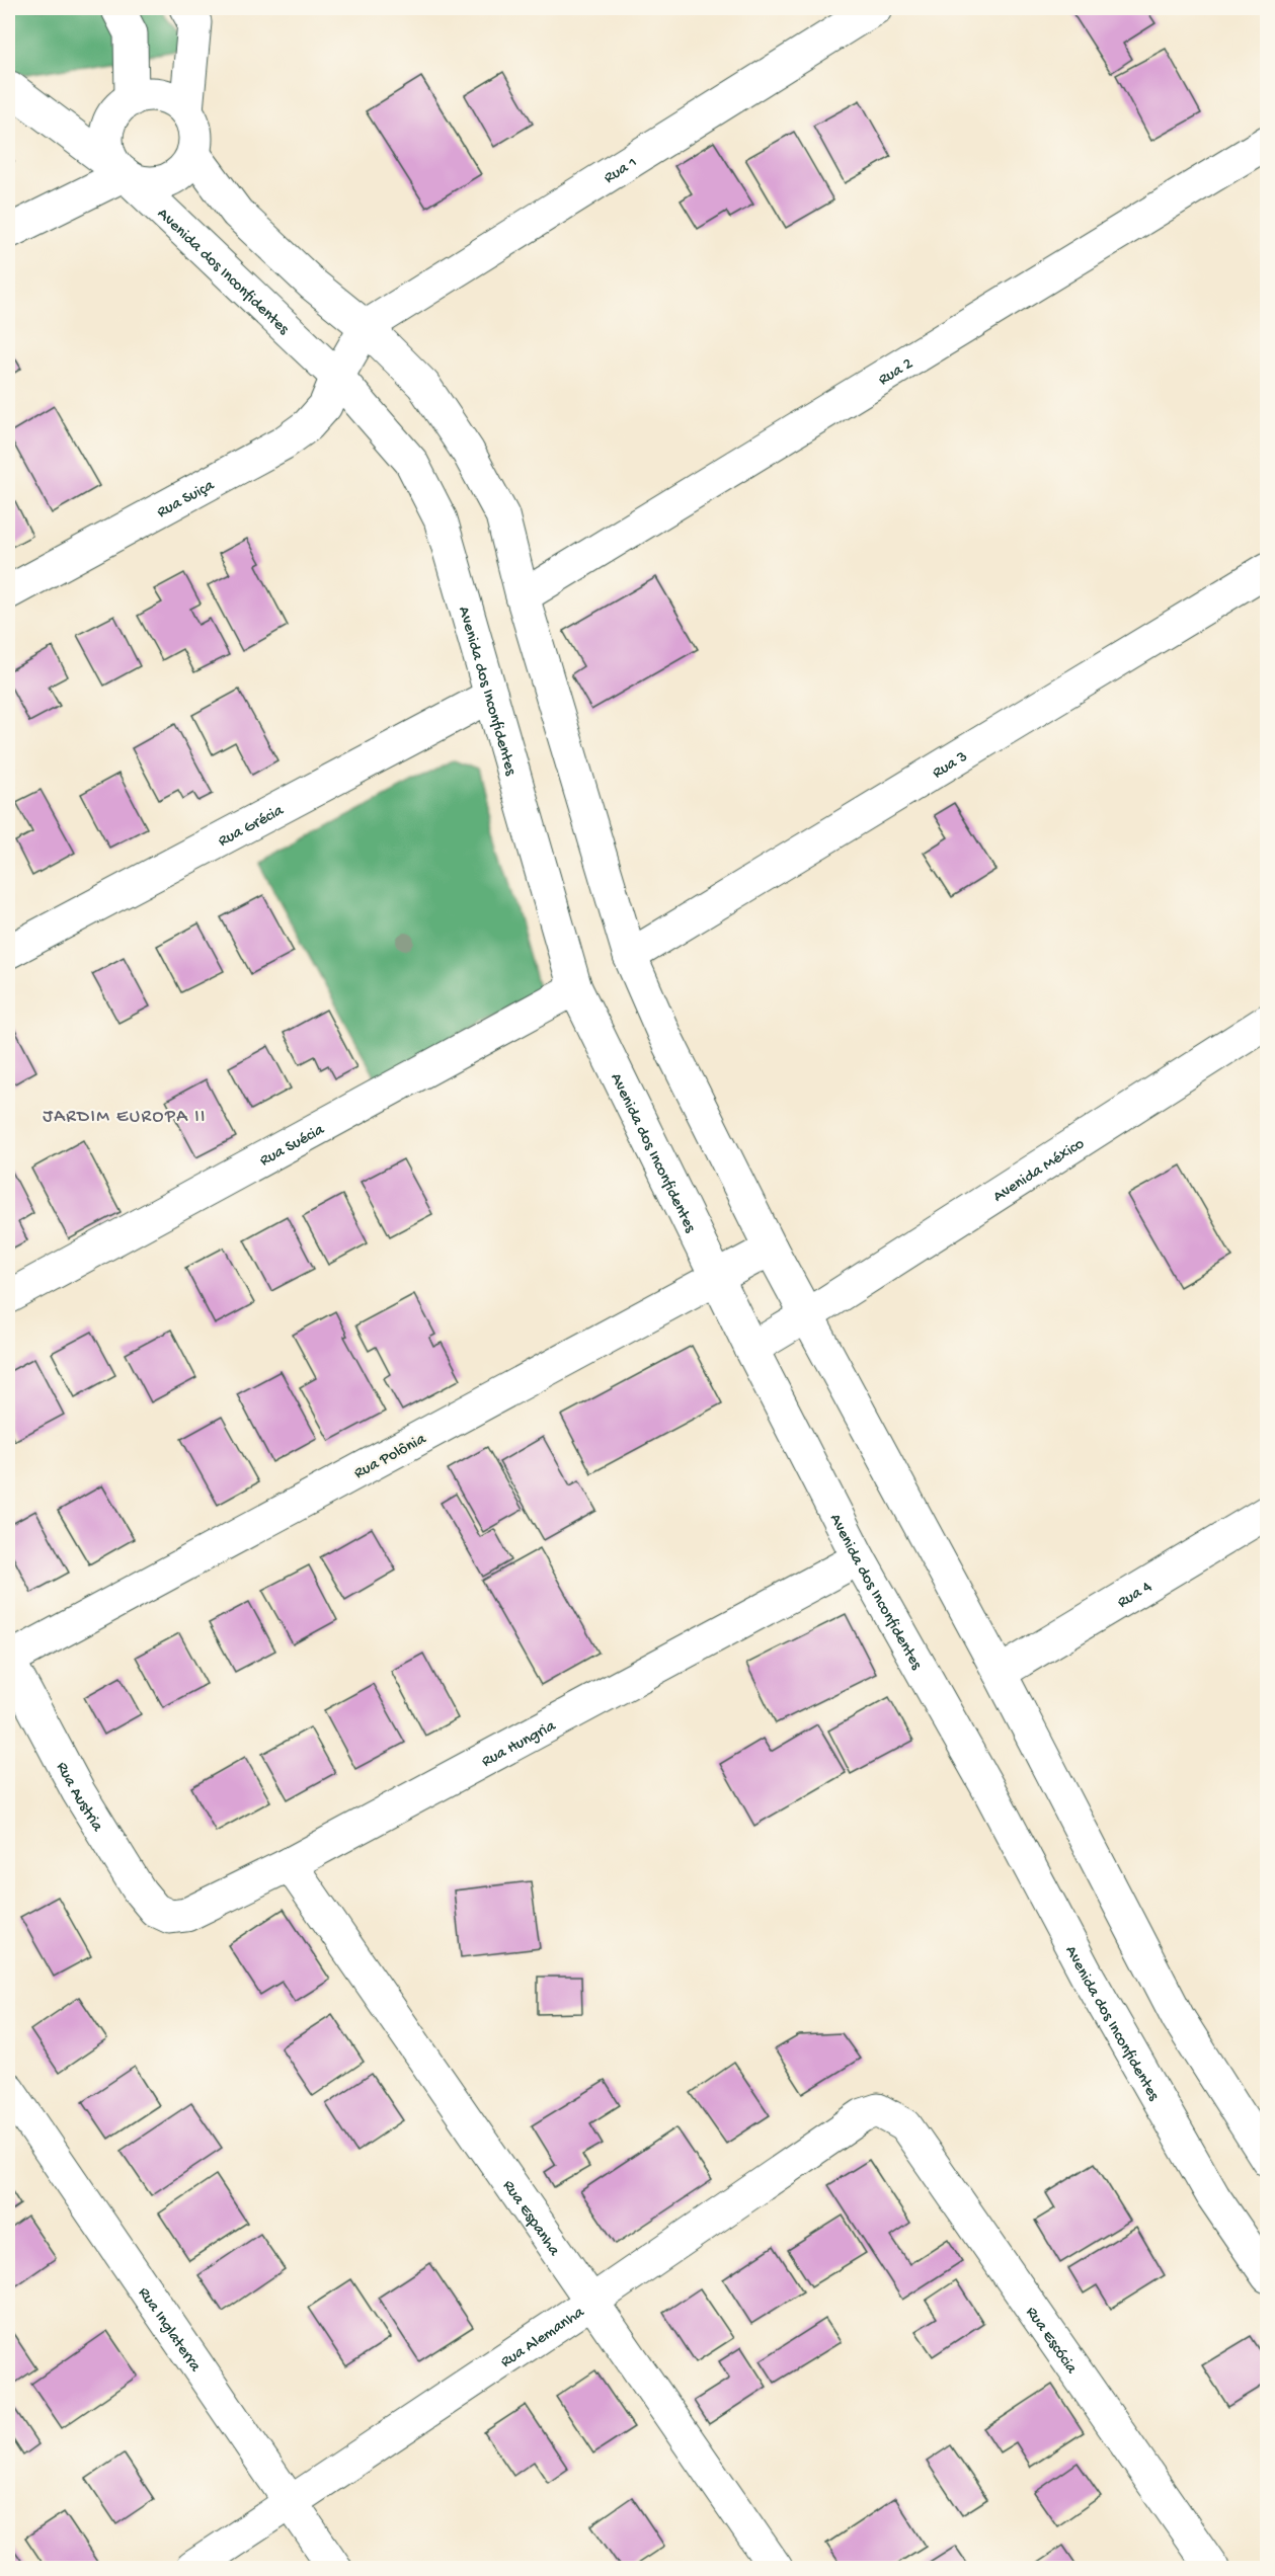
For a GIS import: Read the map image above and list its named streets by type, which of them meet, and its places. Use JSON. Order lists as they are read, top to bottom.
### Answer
{
  "streets": {
    "street": [
      "Rua 1",
      "Avenida dos Inconfidentes",
      "Rua 2",
      "Rua Suiça",
      "Rua 3",
      "Rua Grécia",
      "Rua Suécia",
      "Avenida México",
      "Rua Polônia",
      "Rua 4",
      "Rua Hungria",
      "Rua Austria",
      "Rua Espanha",
      "Rua Inglaterra",
      "Rua Alemanha",
      "Rua Escócia"
    ]
  },
  "crossings": [
    ["Rua 1", "Rua Suiça"],
    ["Avenida dos Inconfidentes", "Rua Suiça"],
    ["Avenida dos Inconfidentes", "Rua Grécia"],
    ["Avenida dos Inconfidentes", "Rua Suécia"],
    ["Avenida dos Inconfidentes", "Avenida México"],
    ["Avenida dos Inconfidentes", "Rua Polônia"],
    ["Avenida dos Inconfidentes", "Rua Hungria"],
    ["Rua Polônia", "Rua Austria"],
    ["Rua Hungria", "Rua Austria"],
    ["Rua Hungria", "Rua Espanha"],
    ["Rua Espanha", "Rua Alemanha"],
    ["Rua Inglaterra", "Rua Alemanha"],
    ["Rua Alemanha", "Rua Escócia"]
  ],
  "districts": ["JARDIM EUROPA II"]
}
